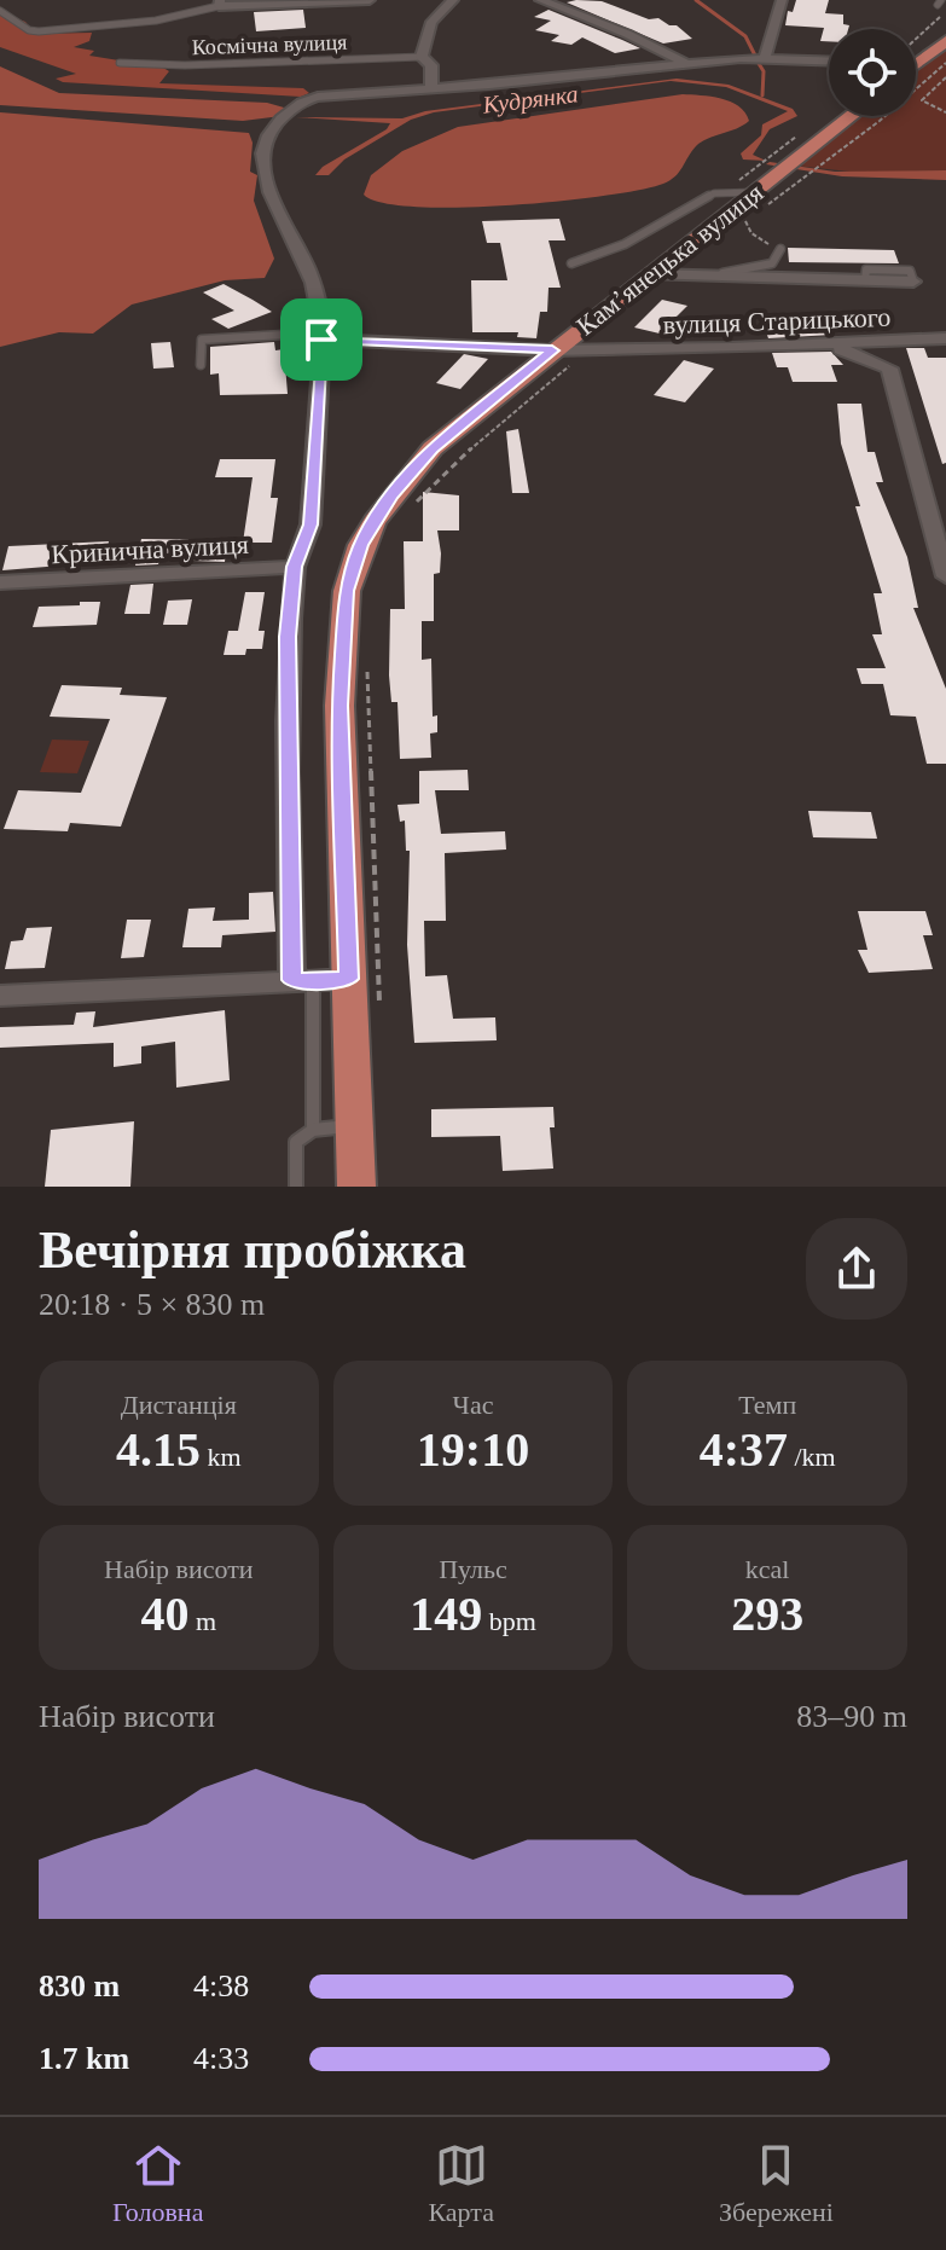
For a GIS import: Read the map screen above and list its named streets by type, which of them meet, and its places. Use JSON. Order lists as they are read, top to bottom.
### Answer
{
  "streets": {
    "main road": ["Камʼянецька вулиця"],
    "street": ["вулиця Старицького", "Кринична вулиця"],
    "lane": ["Космічна вулиця"]
  },
  "crossings": [
    ["Камʼянецька вулиця", "вулиця Старицького"]
  ],
  "water": ["Кудрянка"],
  "page": {
    "heading": ["Вечірня пробіжка", "20:18 · 5 × 830 m"],
    "stats": [
      ["Дистанція", "4.15 km"],
      ["Час", "19:10"],
      ["Темп", "4:37 /km"],
      ["Набір висоти", "40 m"],
      ["Пульс", "149 bpm"],
      ["kcal", "293"]
    ],
    "chart": ["Набір висоти", "83–90 m"],
    "list": [
      {
        "name": "830 m",
        "note": "4:38"
      },
      {
        "name": "1.7 km",
        "note": "4:33"
      }
    ],
    "tabs": ["Головна", "Карта", "Збережені"]
  }
}
